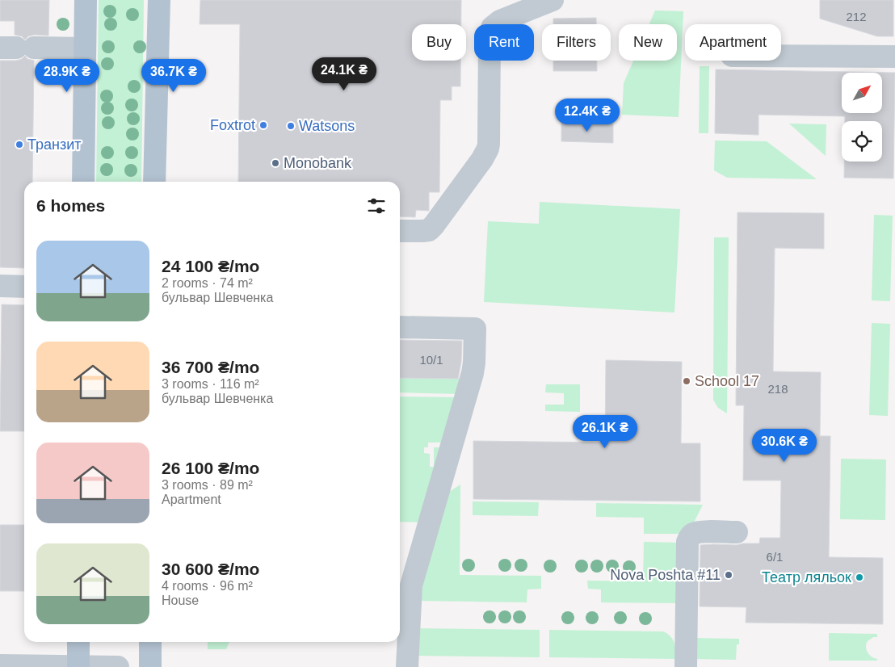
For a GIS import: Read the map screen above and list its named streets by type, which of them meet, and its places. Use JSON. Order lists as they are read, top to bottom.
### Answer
{
  "places": [
    "Foxtrot",
    "Watsons",
    "Транзит",
    "Monobank",
    "School 17",
    "Nova Poshta #11",
    "Театр ляльок"
  ],
  "house_numbers": [
    "212",
    "10/1",
    "218",
    "6/1"
  ],
  "north": "top right",
  "page": {
    "chip": [
      "Buy",
      "Rent",
      "Filters",
      "New",
      "Apartment"
    ],
    "price": [
      "24.1K ₴",
      "28.9K ₴",
      "36.7K ₴",
      "12.4K ₴",
      "26.1K ₴",
      "30.6K ₴"
    ],
    "heading": "6 homes",
    "list": [
      {
        "name": "24 100 ₴/mo",
        "note": "2 rooms · 74 m² · бульвар Шевченка"
      },
      {
        "name": "36 700 ₴/mo",
        "note": "3 rooms · 116 m² · бульвар Шевченка"
      },
      {
        "name": "26 100 ₴/mo",
        "note": "3 rooms · 89 m² · Apartment"
      },
      {
        "name": "30 600 ₴/mo",
        "note": "4 rooms · 96 m² · House"
      }
    ]
  }
}
